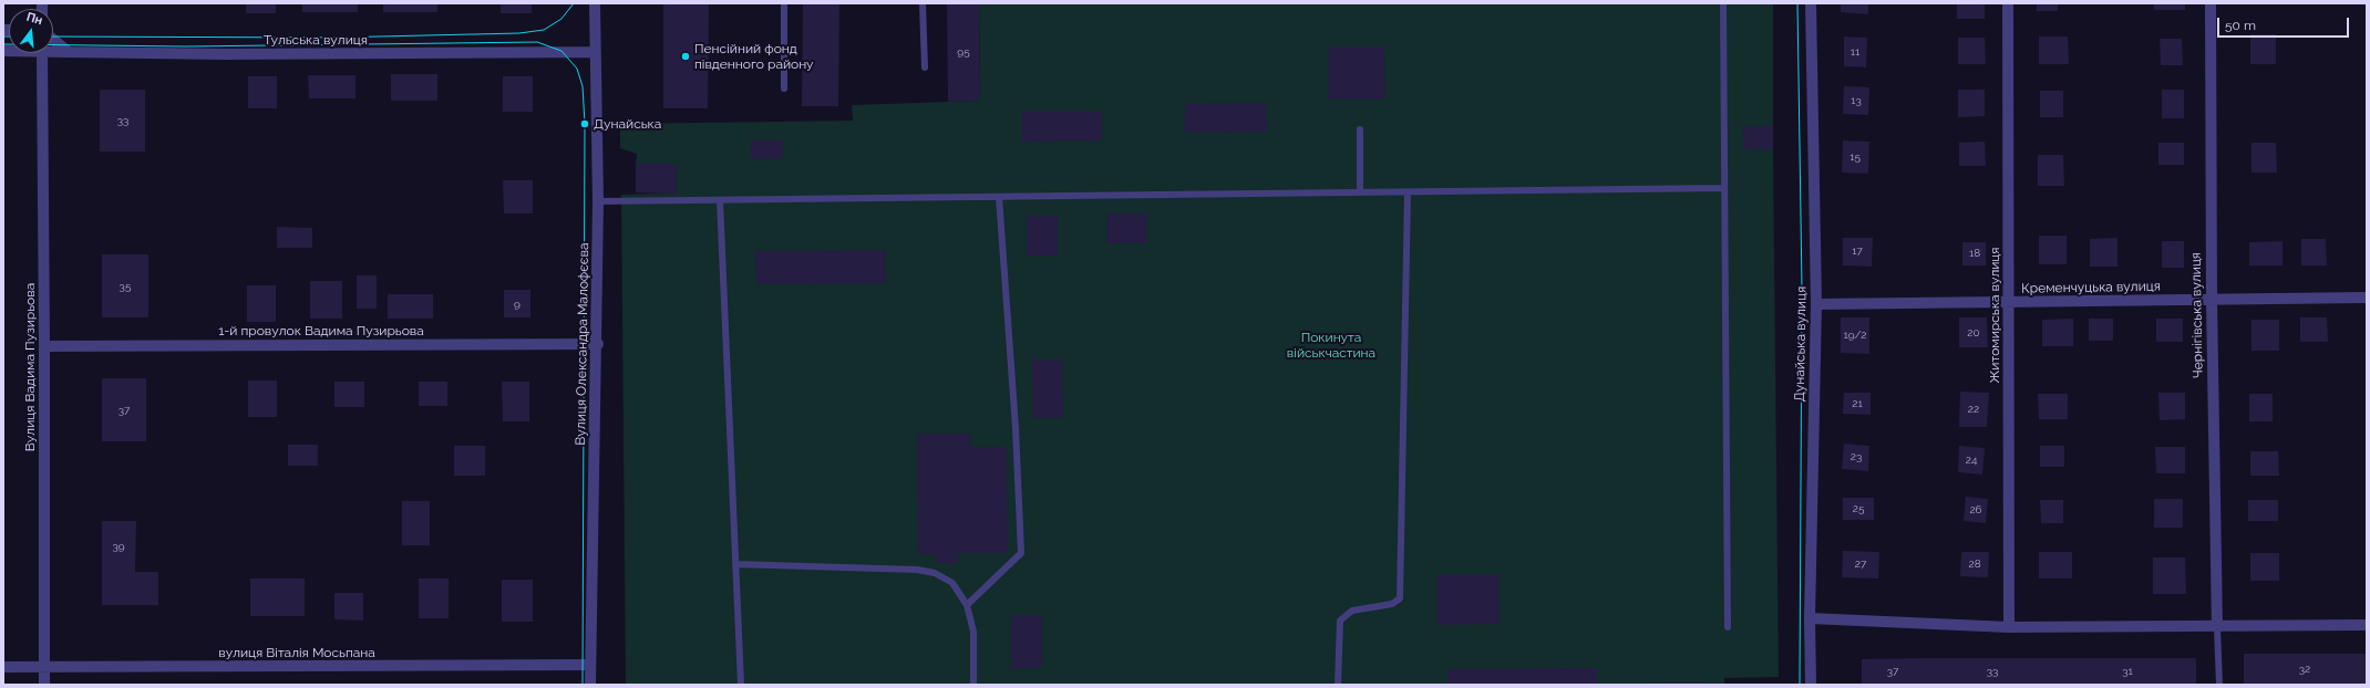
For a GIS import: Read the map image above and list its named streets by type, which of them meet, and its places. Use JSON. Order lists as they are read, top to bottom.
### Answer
{
  "streets": {
    "street": [
      "Тульська вулиця",
      "Кременчуцька вулиця",
      "Житомирська вулиця",
      "Чернігівська вулиця",
      "1-й провулок Вадима Пузирьова",
      "Вулиця Олександра Малофєєва",
      "Дунайська вулиця",
      "Вулиця Вадима Пузирьова",
      "вулиця Віталія Мосьпана"
    ]
  },
  "crossings": [
    ["Тульська вулиця", "Вулиця Олександра Малофєєва"],
    ["Кременчуцька вулиця", "Житомирська вулиця"],
    ["Кременчуцька вулиця", "Чернігівська вулиця"],
    ["Кременчуцька вулиця", "Дунайська вулиця"],
    ["1-й провулок Вадима Пузирьова", "Вулиця Олександра Малофєєва"],
    ["1-й провулок Вадима Пузирьова", "Вулиця Вадима Пузирьова"],
    ["Вулиця Олександра Малофєєва", "вулиця Віталія Мосьпана"],
    ["Вулиця Вадима Пузирьова", "вулиця Віталія Мосьпана"]
  ],
  "parks": ["Покинута військчастина"],
  "places": ["Пенсійний фонд південного району", "Дунайська"],
  "house_numbers": [
    "95",
    "11",
    "13",
    "33",
    "15",
    "17",
    "18",
    "35",
    "9",
    "20",
    "19/2",
    "21",
    "22",
    "37",
    "23",
    "24",
    "25",
    "26",
    "39",
    "27",
    "28",
    "32",
    "37",
    "33",
    "31"
  ],
  "scale_bar": "50 m",
  "north": "top"
}
